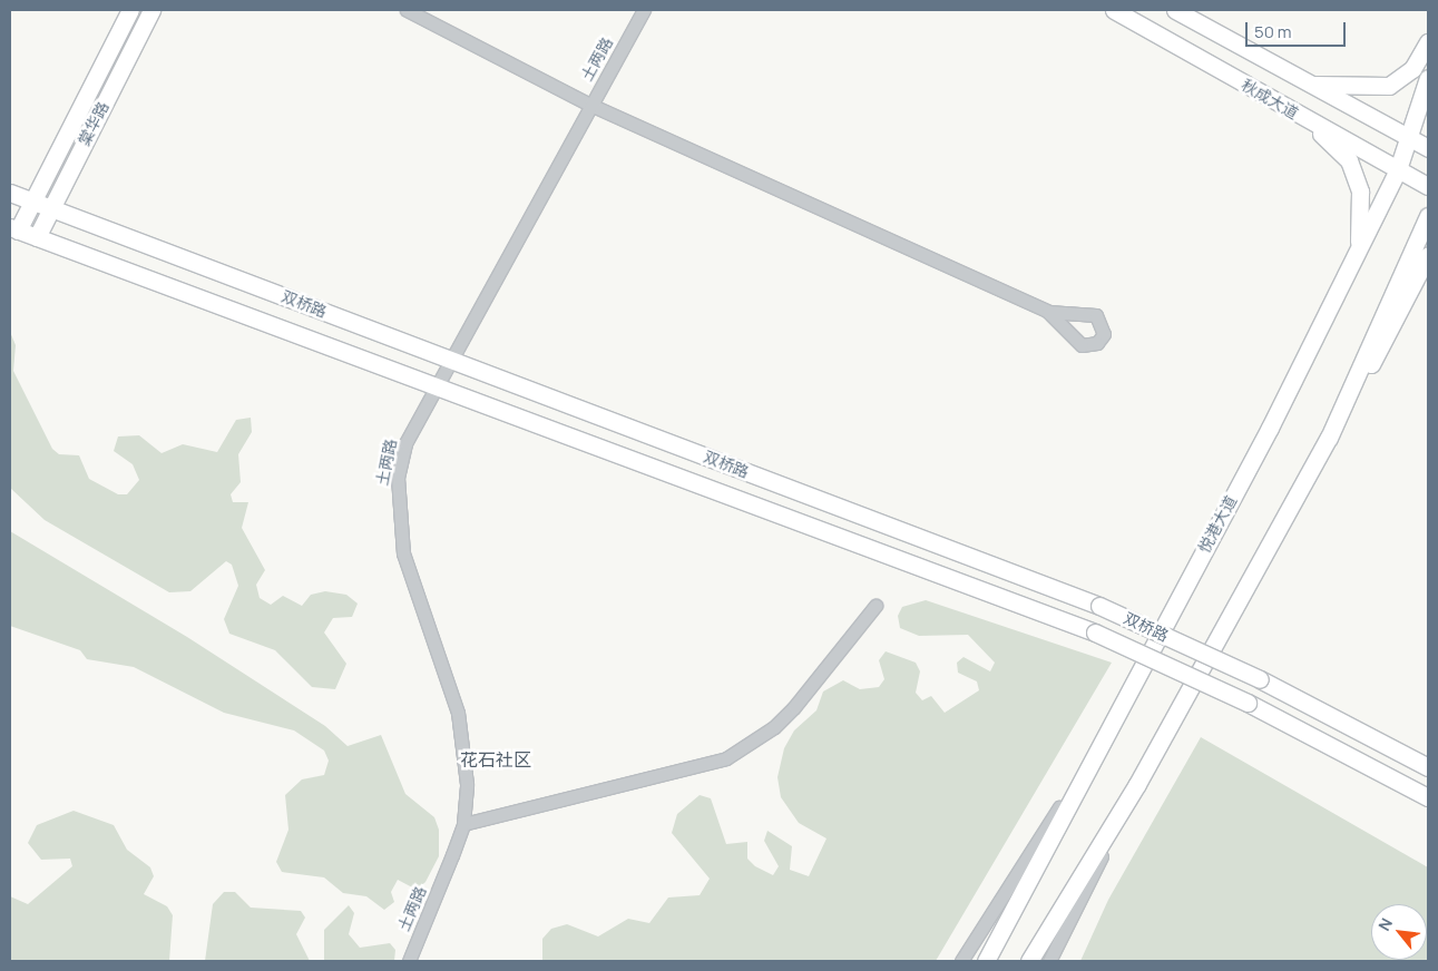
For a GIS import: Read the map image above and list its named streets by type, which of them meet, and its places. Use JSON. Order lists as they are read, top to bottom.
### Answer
{
  "streets": {
    "main road": [
      "秋成大道",
      "棠华路",
      "双桥路",
      "悦港大道"
    ],
    "street": ["土两路"]
  },
  "crossings": [
    ["土两路", "双桥路"],
    ["秋成大道", "悦港大道"],
    ["棠华路", "双桥路"]
  ],
  "districts": ["花石社区"],
  "scale_bar": "50 m",
  "north": "top left"
}
